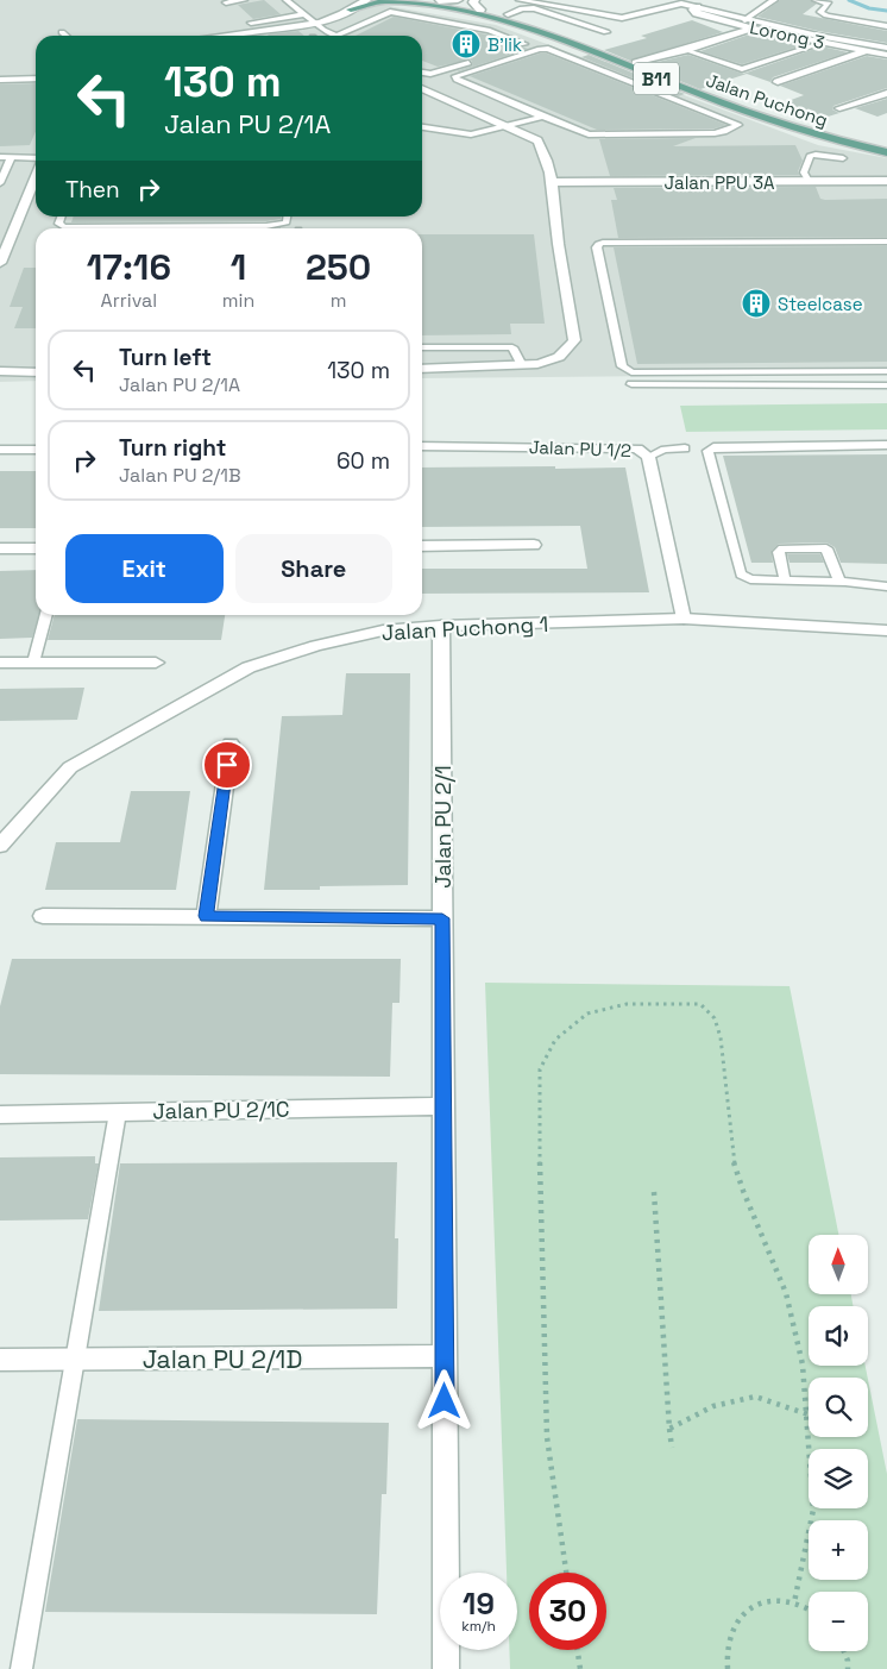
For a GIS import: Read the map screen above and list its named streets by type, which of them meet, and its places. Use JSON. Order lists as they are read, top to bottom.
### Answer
{
  "streets": {
    "main road": ["B11", "Jalan Puchong"],
    "street": [
      "Lorong 3",
      "Jalan PPU 3A",
      "Jalan PU 1/2",
      "Jalan Puchong 1",
      "Jalan PU 2/1",
      "Jalan PU 2/1C",
      "Jalan PU 2/1D"
    ]
  },
  "crossings": [
    ["Jalan PU 1/2", "Jalan Puchong 1"],
    ["Jalan Puchong 1", "Jalan PU 2/1"],
    ["Jalan PU 2/1", "Jalan PU 2/1C"],
    ["Jalan PU 2/1", "Jalan PU 2/1D"]
  ],
  "places": {
    "building": ["B'lik", "Steelcase"]
  },
  "north": "top",
  "page": {
    "turn": ["130 m", "Jalan PU 2/1A"],
    "then": "Then",
    "eta": [
      "17:16",
      "Arrival",
      "1",
      "min",
      "250",
      "m"
    ],
    "list": [
      {
        "name": "Turn left",
        "note": "Jalan PU 2/1A",
        "value": "130 m"
      },
      {
        "name": "Turn right",
        "note": "Jalan PU 2/1B",
        "value": "60 m"
      }
    ],
    "buttons": ["Exit", "Share"],
    "map_buttons": ["+", "−"],
    "speed": "19 km/h",
    "limit": "30"
  }
}
